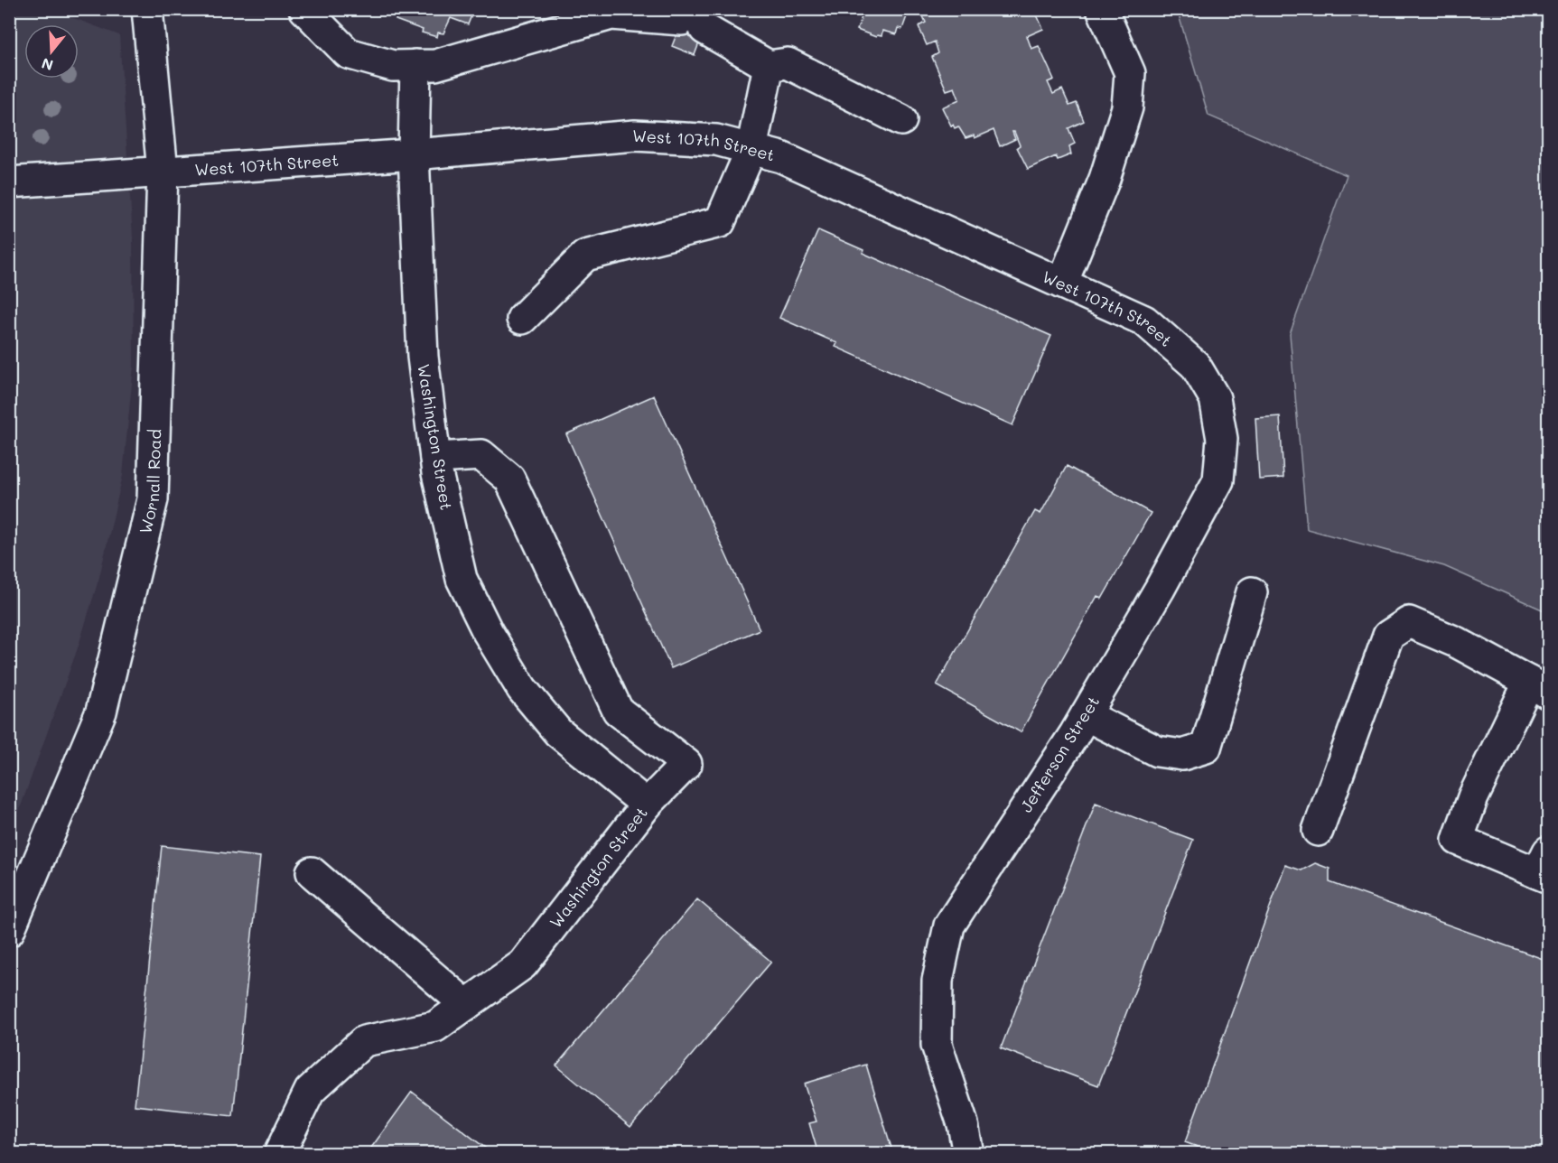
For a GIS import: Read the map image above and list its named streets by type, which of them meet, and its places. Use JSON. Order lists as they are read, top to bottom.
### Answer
{
  "streets": {
    "street": [
      "West 107th Street",
      "Washington Street",
      "Wornall Road",
      "Jefferson Street"
    ]
  },
  "crossings": [
    ["West 107th Street", "Washington Street"],
    ["West 107th Street", "Wornall Road"],
    ["West 107th Street", "Jefferson Street"]
  ],
  "north": "bottom"
}
